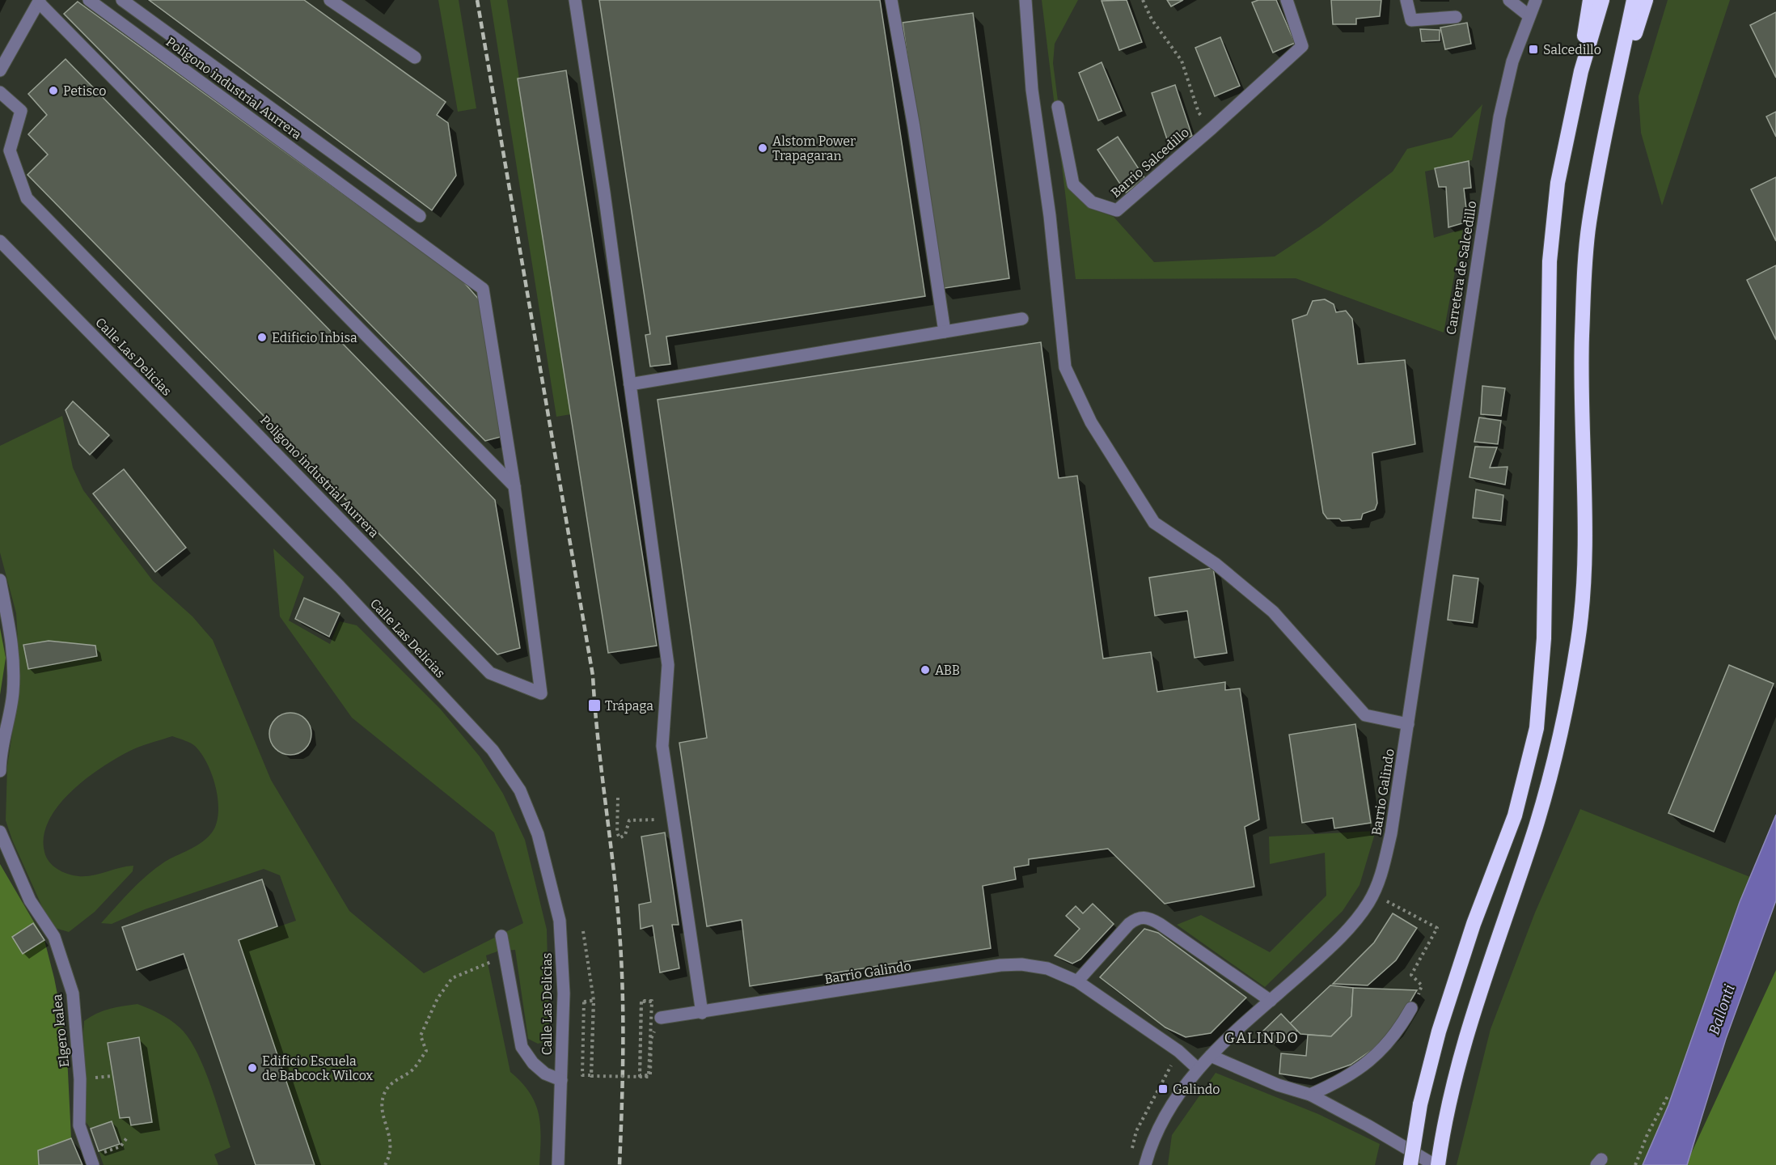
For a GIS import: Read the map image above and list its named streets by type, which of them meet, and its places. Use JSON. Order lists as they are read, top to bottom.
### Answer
{
  "streets": {
    "street": [
      "Poligono industrial Aurrera",
      "Barrio Salcedillo",
      "Carretera de Salcedillo",
      "Calle Las Delicias",
      "Barrio Galindo",
      "Elgero kalea"
    ]
  },
  "crossings": [
    ["Carretera de Salcedillo", "Barrio Galindo"]
  ],
  "districts": ["GALINDO"],
  "water": ["Ballonti"],
  "places": {
    "transit": ["Salcedillo", "Trápaga", "Galindo"],
    "other": [
      "Petisco",
      "Alstom Power Trapagaran",
      "Edificio Inbisa",
      "ABB",
      "Edificio Escuela de Babcock Wilcox"
    ]
  }
}
